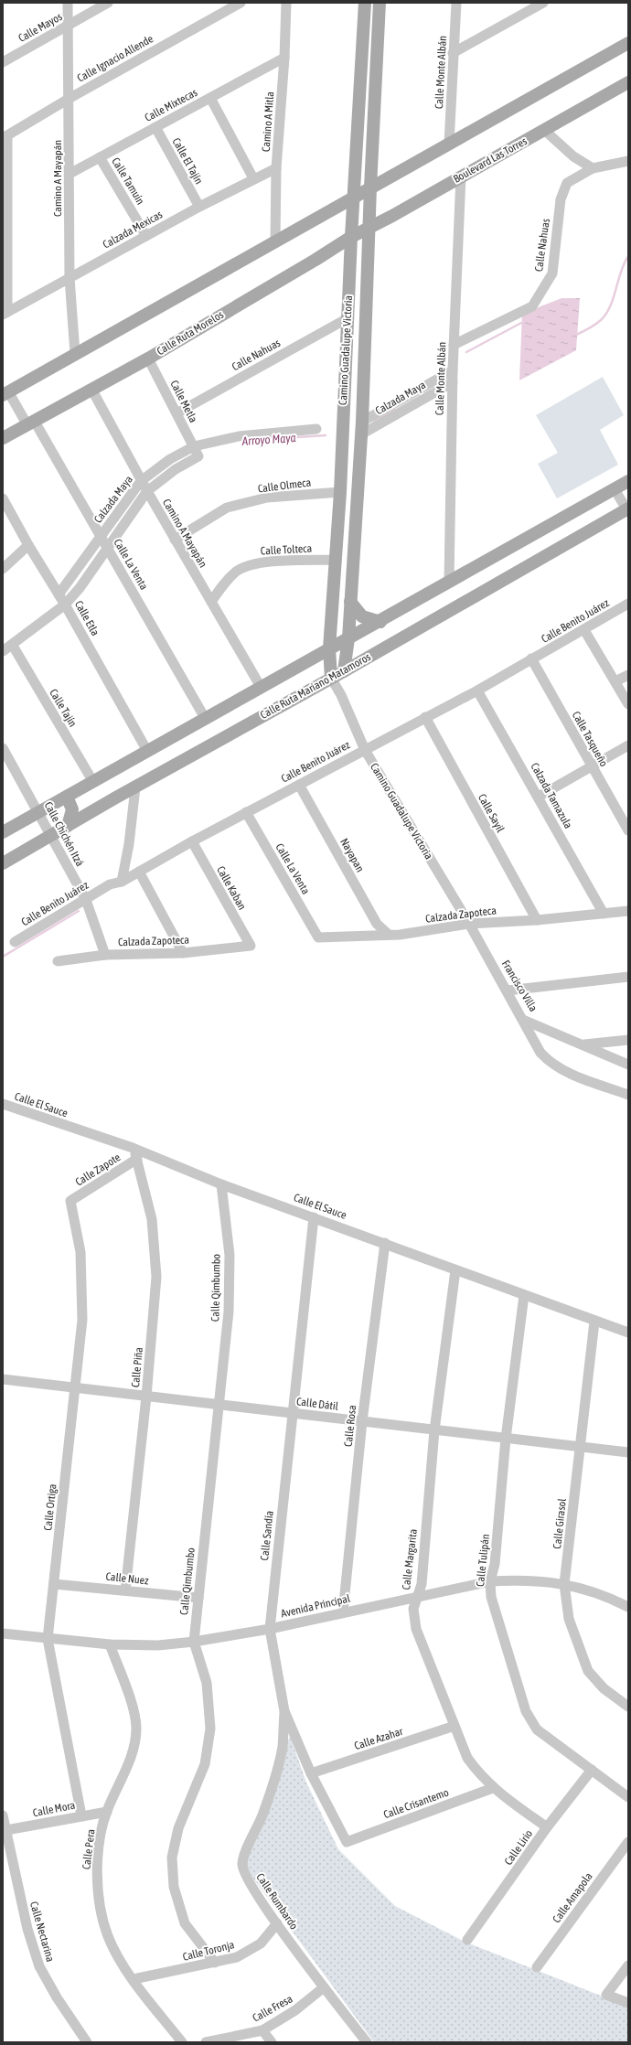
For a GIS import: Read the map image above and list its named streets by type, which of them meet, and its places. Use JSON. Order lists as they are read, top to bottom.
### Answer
{
  "streets": {
    "main road": [
      "Boulevard Las Torres",
      "Calle Ruta Morelos",
      "Camino Guadalupe Victoria",
      "Calle Ruta Mariano Matamoros"
    ],
    "street": [
      "Calle Mayos",
      "Calle Ignacio Allende",
      "Calle Monte Albán",
      "Calle Mixtecas",
      "Camino A Mitla",
      "Calle El Tajín",
      "Camino A Mayapán",
      "Calle Tamuín",
      "Calzada Mexicas",
      "Calle Nahuas",
      "Calzada Maya",
      "Calle Metla",
      "Calle Olmeca",
      "Calle Tolteca",
      "Calle La Venta",
      "Calle Etla",
      "Calle Benito Juárez",
      "Calle Tajín",
      "Calle Tasqueño",
      "Calzada Tamazula",
      "Calle Sayil",
      "Calle Chichén Itzá",
      "Nayapan",
      "Calle Kaban",
      "Calzada Zapoteca",
      "Francisco Villa",
      "Calle El Sauce",
      "Calle Zapote",
      "Calle Qimbumbo",
      "Calle Piña",
      "Calle Dátil",
      "Calle Rosa",
      "Calle Ortiga",
      "Calle Girasol",
      "Calle Sandía",
      "Calle Margarita",
      "Calle Tulipán",
      "Calle Nuez",
      "Avenida Principal",
      "Calle Azahar",
      "Calle Crisantemo",
      "Calle Mora",
      "Calle Lirio",
      "Calle Pera",
      "Calle Amapola",
      "Calle Rumbardo",
      "Calle Nectarina",
      "Calle Toronja",
      "Calle Fresa"
    ]
  },
  "crossings": [
    ["Calle Mayos", "Camino A Mayapán"],
    ["Calle Ignacio Allende", "Camino A Mayapán"],
    ["Calle Monte Albán", "Boulevard Las Torres"],
    ["Calle Monte Albán", "Calle Nahuas"],
    ["Calle Monte Albán", "Calzada Maya"],
    ["Calle Mixtecas", "Camino A Mitla"],
    ["Calle Mixtecas", "Calle El Tajín"],
    ["Calle Mixtecas", "Camino A Mayapán"],
    ["Calle Mixtecas", "Calle Tamuín"],
    ["Camino A Mitla", "Calzada Mexicas"],
    ["Boulevard Las Torres", "Calle Ruta Morelos"],
    ["Boulevard Las Torres", "Camino Guadalupe Victoria"],
    ["Calle El Tajín", "Calzada Mexicas"],
    ["Camino A Mayapán", "Calzada Mexicas"],
    ["Camino A Mayapán", "Calle Ruta Morelos"],
    ["Camino A Mayapán", "Calzada Maya"],
    ["Camino A Mayapán", "Calle Olmeca"],
    ["Camino A Mayapán", "Calle Tolteca"],
    ["Calle Tamuín", "Calzada Mexicas"],
    ["Calle Nahuas", "Camino Guadalupe Victoria"],
    ["Calle Nahuas", "Calle Metla"],
    ["Calle Ruta Morelos", "Camino Guadalupe Victoria"],
    ["Calle Ruta Morelos", "Calle Metla"],
    ["Calle Ruta Morelos", "Calle La Venta"],
    ["Camino Guadalupe Victoria", "Calzada Maya"],
    ["Camino Guadalupe Victoria", "Calle Olmeca"],
    ["Camino Guadalupe Victoria", "Calle Tolteca"],
    ["Camino Guadalupe Victoria", "Calle Benito Juárez"],
    ["Camino Guadalupe Victoria", "Calle Ruta Mariano Matamoros"],
    ["Camino Guadalupe Victoria", "Calzada Zapoteca"],
    ["Camino Guadalupe Victoria", "Francisco Villa"],
    ["Calzada Maya", "Calle Metla"],
    ["Calzada Maya", "Calle La Venta"],
    ["Calzada Maya", "Calle Etla"],
    ["Calzada Maya", "Calle Tajín"],
    ["Calle La Venta", "Calle Benito Juárez"],
    ["Calle La Venta", "Calzada Zapoteca"],
    ["Calle Benito Juárez", "Calle Tasqueño"],
    ["Calle Benito Juárez", "Calzada Tamazula"],
    ["Calle Benito Juárez", "Calle Sayil"],
    ["Calle Benito Juárez", "Calle Chichén Itzá"],
    ["Calle Benito Juárez", "Nayapan"],
    ["Calle Benito Juárez", "Calle Kaban"],
    ["Calle Ruta Mariano Matamoros", "Calle Chichén Itzá"],
    ["Calzada Tamazula", "Calzada Zapoteca"],
    ["Calle Sayil", "Calzada Zapoteca"],
    ["Calle Chichén Itzá", "Calzada Zapoteca"],
    ["Nayapan", "Calzada Zapoteca"],
    ["Calle Kaban", "Calzada Zapoteca"],
    ["Calzada Zapoteca", "Francisco Villa"],
    ["Calle El Sauce", "Calle Qimbumbo"],
    ["Calle El Sauce", "Calle Piña"],
    ["Calle El Sauce", "Calle Rosa"],
    ["Calle El Sauce", "Calle Girasol"],
    ["Calle El Sauce", "Calle Sandía"],
    ["Calle El Sauce", "Calle Margarita"],
    ["Calle El Sauce", "Calle Tulipán"],
    ["Calle Zapote", "Calle Piña"],
    ["Calle Zapote", "Calle Ortiga"],
    ["Calle Qimbumbo", "Calle Dátil"],
    ["Calle Qimbumbo", "Calle Nuez"],
    ["Calle Qimbumbo", "Avenida Principal"],
    ["Calle Qimbumbo", "Calle Toronja"],
    ["Calle Piña", "Calle Dátil"],
    ["Calle Piña", "Calle Nuez"],
    ["Calle Dátil", "Calle Rosa"],
    ["Calle Dátil", "Calle Ortiga"],
    ["Calle Dátil", "Calle Girasol"],
    ["Calle Dátil", "Calle Sandía"],
    ["Calle Dátil", "Calle Margarita"],
    ["Calle Dátil", "Calle Tulipán"],
    ["Calle Rosa", "Avenida Principal"],
    ["Calle Ortiga", "Calle Nuez"],
    ["Calle Ortiga", "Avenida Principal"],
    ["Calle Ortiga", "Calle Mora"],
    ["Calle Girasol", "Avenida Principal"],
    ["Calle Sandía", "Avenida Principal"],
    ["Calle Sandía", "Calle Azahar"],
    ["Calle Sandía", "Calle Crisantemo"],
    ["Calle Sandía", "Calle Rumbardo"],
    ["Calle Margarita", "Avenida Principal"],
    ["Calle Margarita", "Calle Azahar"],
    ["Calle Margarita", "Calle Crisantemo"],
    ["Calle Margarita", "Calle Lirio"],
    ["Calle Tulipán", "Avenida Principal"],
    ["Calle Tulipán", "Calle Lirio"],
    ["Avenida Principal", "Calle Pera"],
    ["Calle Mora", "Calle Pera"],
    ["Calle Mora", "Calle Nectarina"],
    ["Calle Pera", "Calle Toronja"],
    ["Calle Rumbardo", "Calle Toronja"],
    ["Calle Rumbardo", "Calle Fresa"]
  ],
  "water": ["Arroyo Maya"]
}
